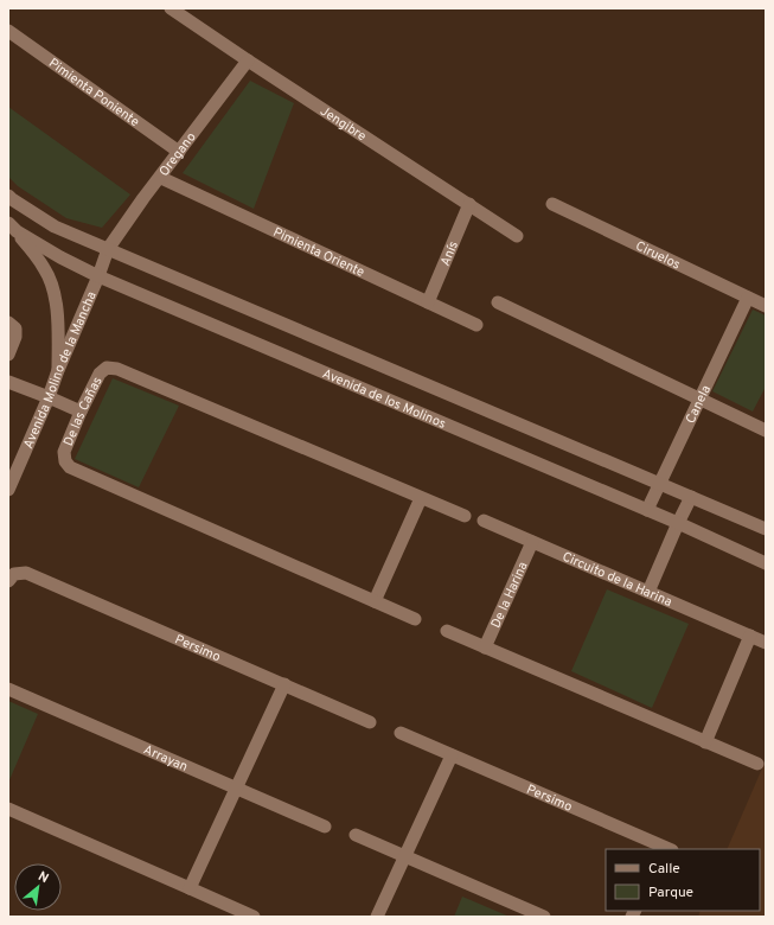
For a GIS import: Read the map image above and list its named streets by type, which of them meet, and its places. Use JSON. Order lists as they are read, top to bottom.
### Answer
{
  "streets": {
    "street": [
      "Pimienta Poniente",
      "Jengibre",
      "Oregano",
      "Pimienta Oriente",
      "Anís",
      "Ciruelos",
      "Avenida Molino de la Mancha",
      "Avenida de los Molinos",
      "Canela",
      "De las Cañas",
      "Circuito de la Harina",
      "De la Harina",
      "Persimo",
      "Arrayan"
    ]
  },
  "crossings": [
    ["Pimienta Poniente", "Oregano"],
    ["Jengibre", "Oregano"],
    ["Jengibre", "Anís"],
    ["Oregano", "Pimienta Oriente"],
    ["Oregano", "Avenida Molino de la Mancha"],
    ["Pimienta Oriente", "Anís"],
    ["Ciruelos", "Canela"],
    ["Avenida Molino de la Mancha", "Avenida de los Molinos"],
    ["Avenida de los Molinos", "Canela"],
    ["Circuito de la Harina", "De la Harina"]
  ],
  "legend": ["Calle", "Parque"],
  "north": "top right"
}
